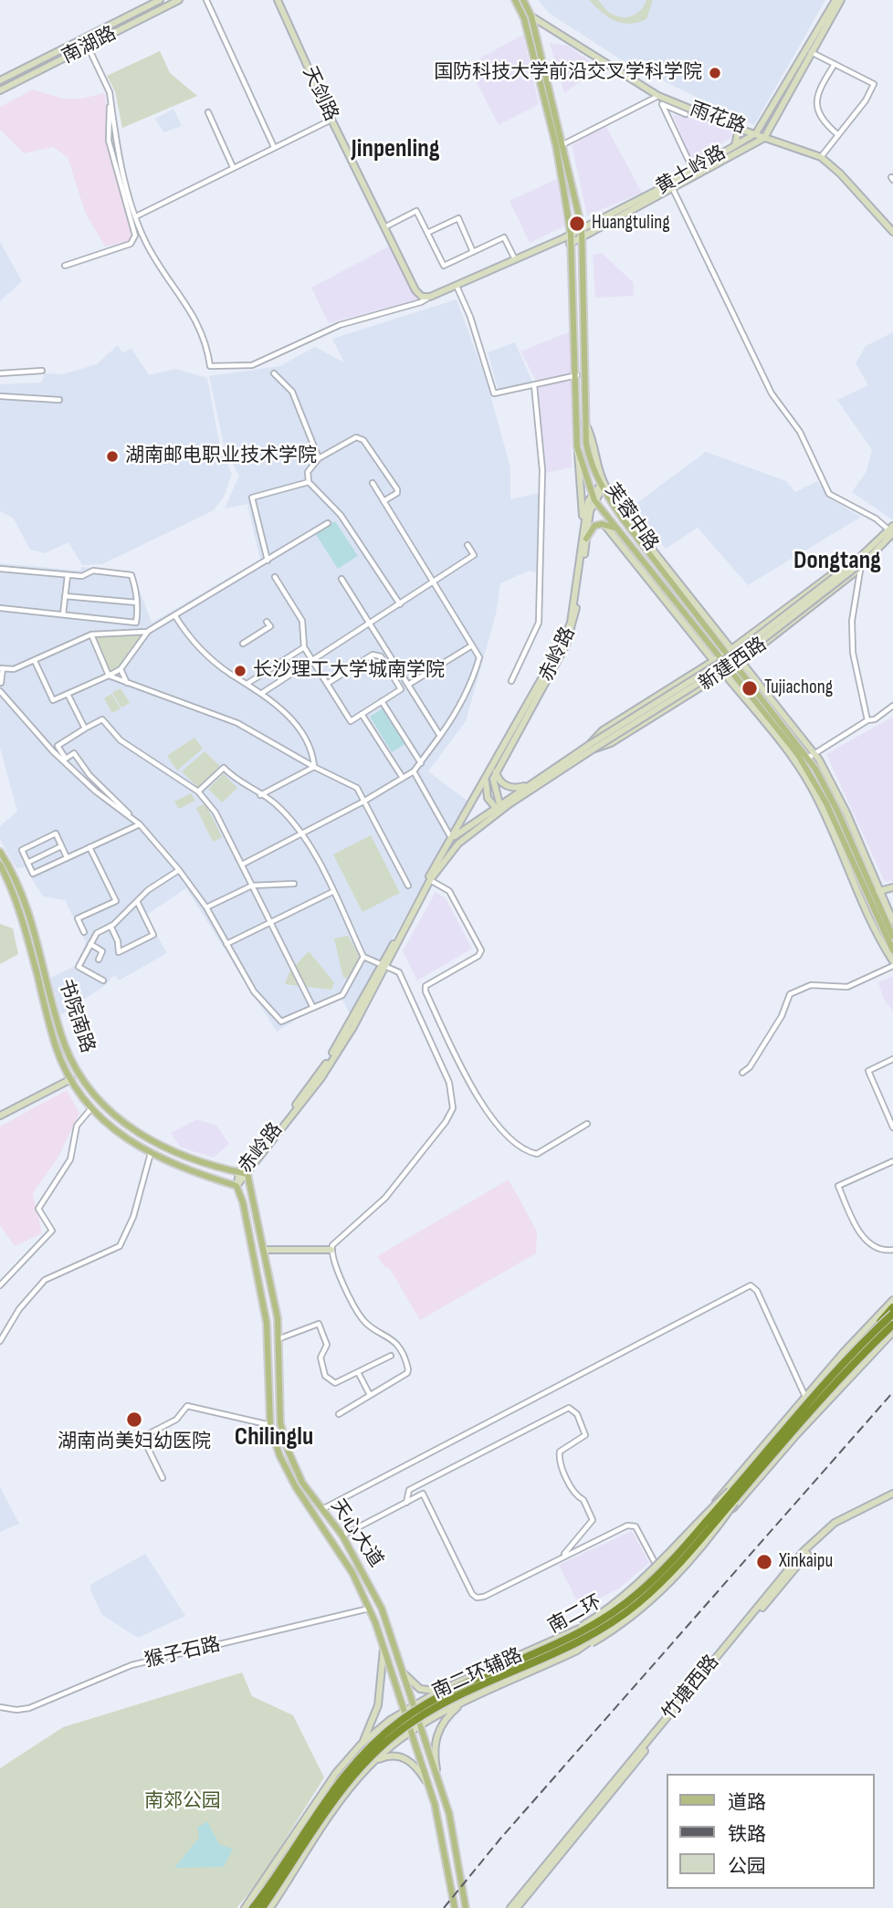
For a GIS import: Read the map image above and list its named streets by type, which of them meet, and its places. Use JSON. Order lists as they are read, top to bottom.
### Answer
{
  "streets": {
    "highway": ["南二环"],
    "main road": [
      "南湖路",
      "天剑路",
      "雨花路",
      "黄土岭路",
      "芙蓉中路",
      "赤岭路",
      "新建西路",
      "书院南路",
      "天心大道",
      "南二环辅路",
      "竹塘西路"
    ],
    "street": ["猴子石路"]
  },
  "crossings": [
    ["天剑路", "黄土岭路"],
    ["雨花路", "黄土岭路"],
    ["雨花路", "芙蓉中路"],
    ["黄土岭路", "芙蓉中路"],
    ["芙蓉中路", "赤岭路"],
    ["芙蓉中路", "新建西路"],
    ["赤岭路", "新建西路"],
    ["赤岭路", "书院南路"],
    ["赤岭路", "天心大道"],
    ["书院南路", "天心大道"],
    ["天心大道", "猴子石路"],
    ["天心大道", "南二环辅路"]
  ],
  "districts": ["Jinpenling", "Dongtang", "Chilinglu"],
  "parks": ["南郊公园"],
  "places": [
    "国防科技大学前沿交叉学科学院",
    "Huangtuling",
    "湖南邮电职业技术学院",
    "长沙理工大学城南学院",
    "Tujiachong",
    "湖南尚美妇幼医院",
    "Xinkaipu"
  ],
  "legend": ["道路", "铁路", "公园"]
}
